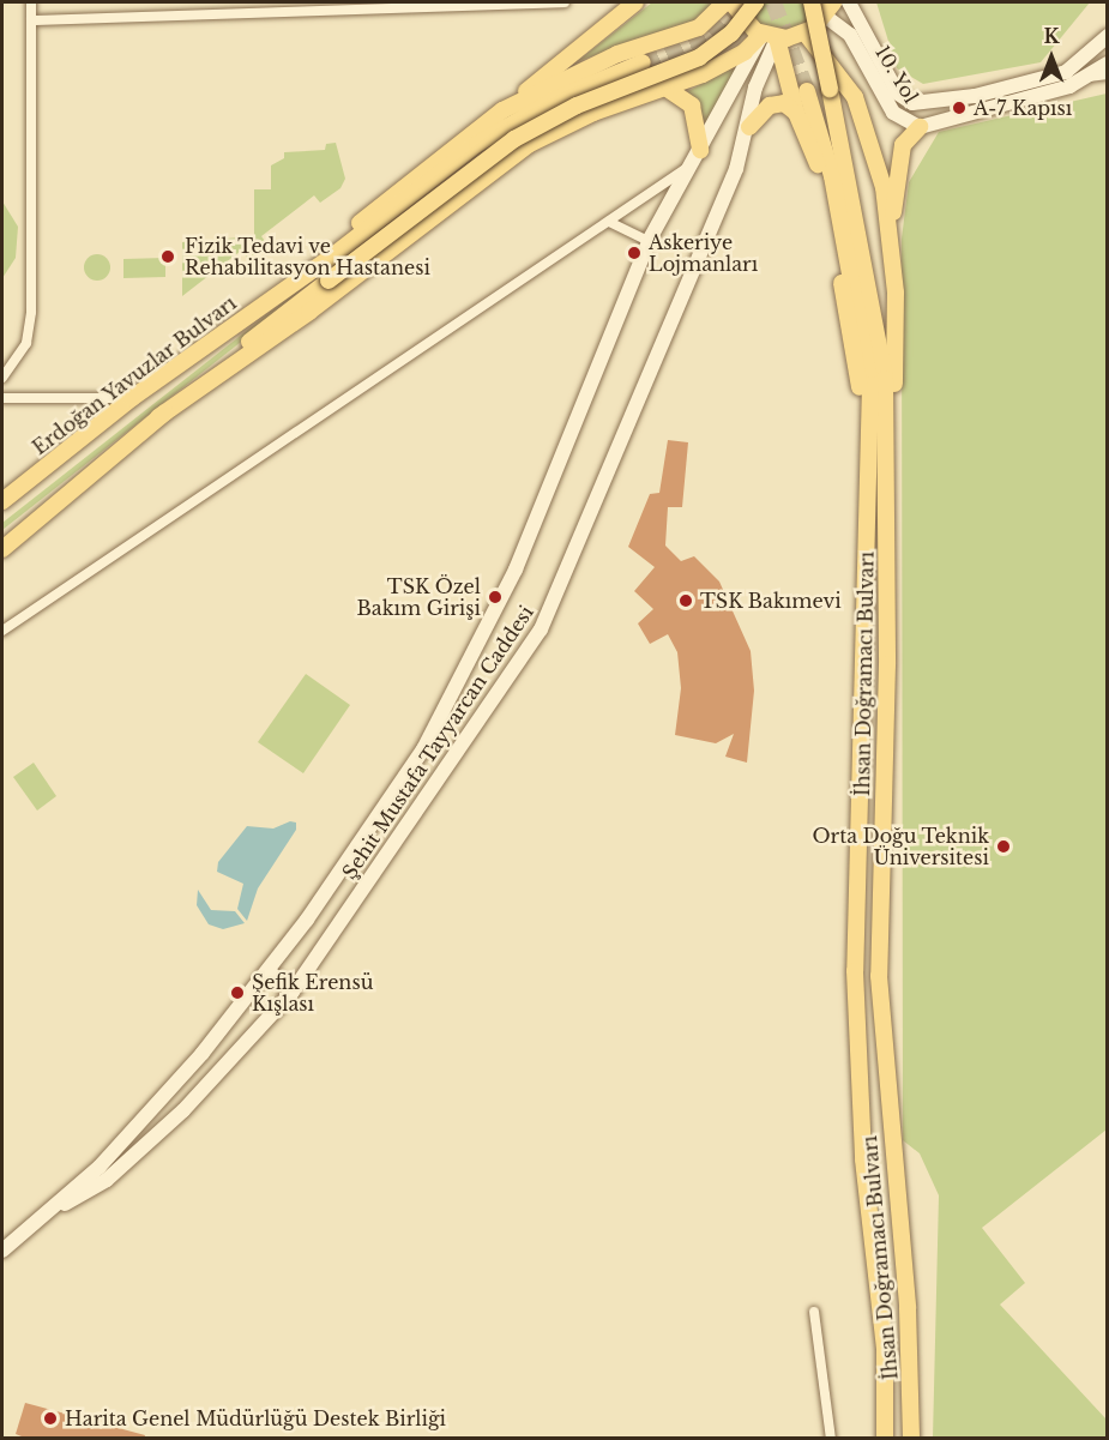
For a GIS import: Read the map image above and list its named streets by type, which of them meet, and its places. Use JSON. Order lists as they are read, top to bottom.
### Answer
{
  "streets": {
    "main road": [
      "10. Yol",
      "Erdoğan Yavuzlar Bulvarı",
      "İhsan Doğramacı Bulvarı",
      "Şehit Mustafa Tayyarcan Caddesi"
    ]
  },
  "places": [
    "A-7 Kapısı",
    "Askeriye Lojmanları",
    "Fizik Tedavi ve Rehabilitasyon Hastanesi",
    "TSK Özel Bakım Girişi",
    "TSK Bakımevi",
    "Orta Doğu Teknik Üniversitesi",
    "Şefik Erensü Kışlası",
    "Harita Genel Müdürlüğü Destek Birliği"
  ],
  "north": "top"
}
